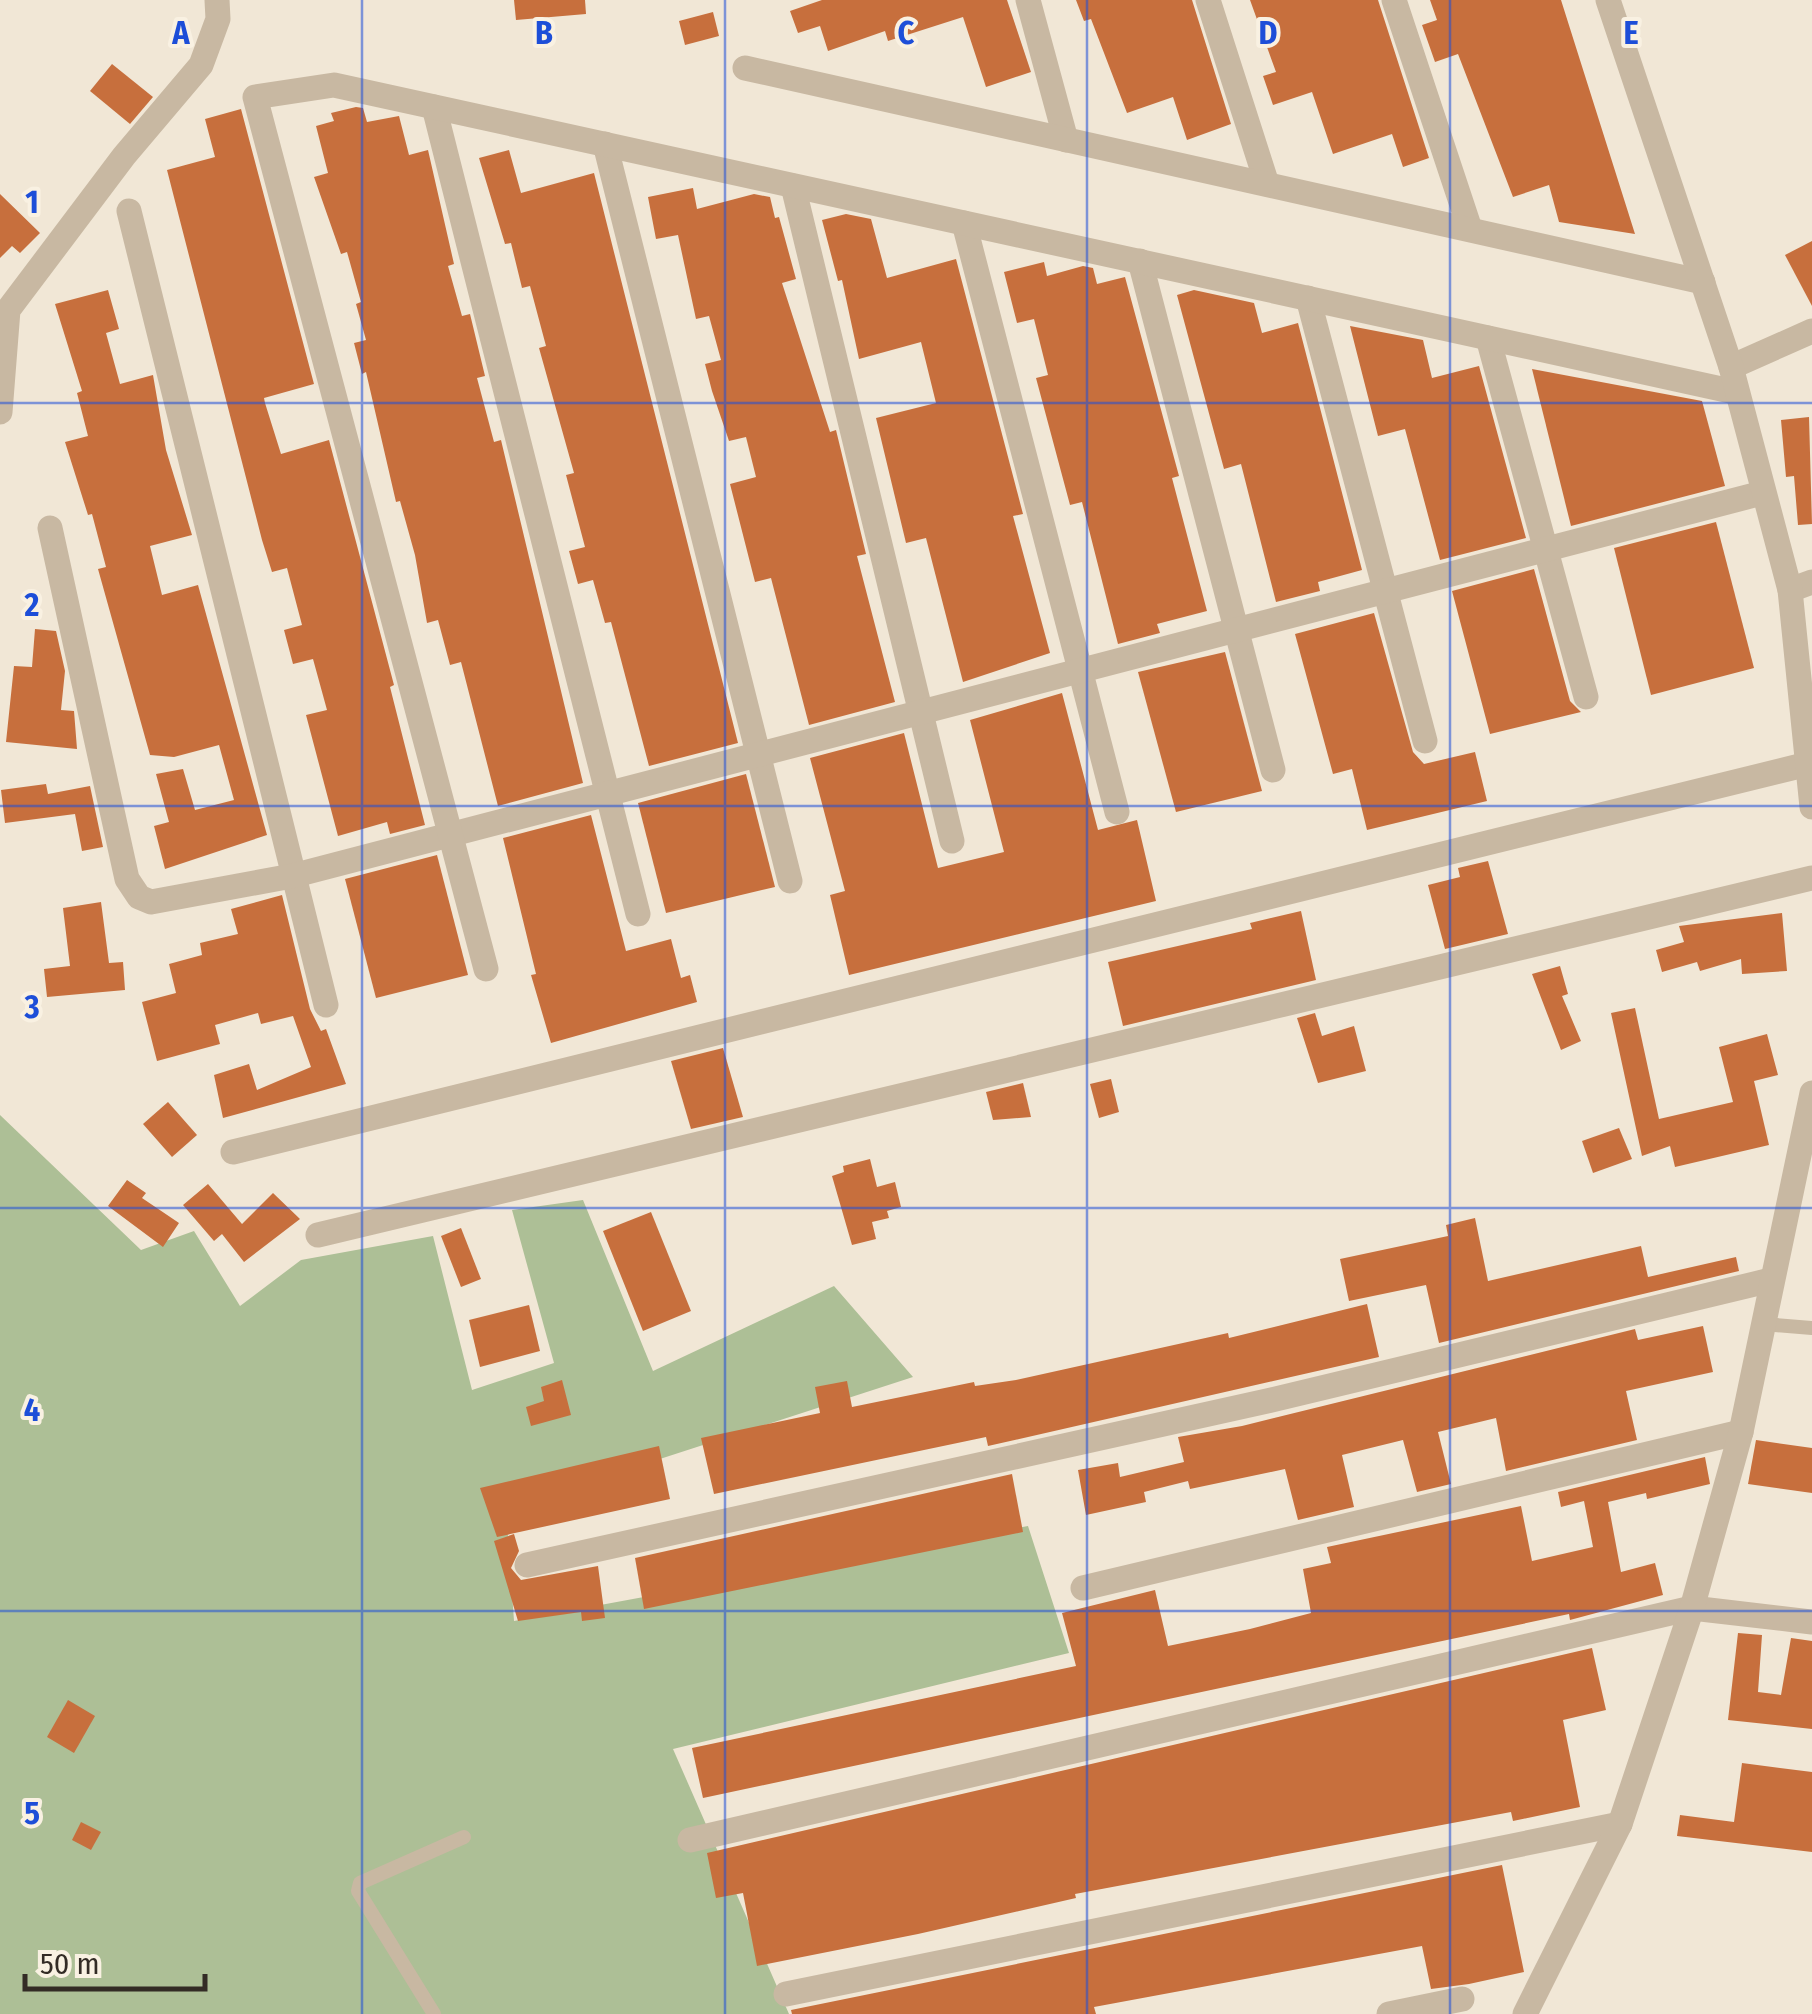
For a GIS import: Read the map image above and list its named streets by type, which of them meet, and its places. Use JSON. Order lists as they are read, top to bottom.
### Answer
{
  "scale_bar": "50 m",
  "grid": {
    "columns": [
      "A",
      "B",
      "C",
      "D",
      "E"
    ],
    "rows": [
      "1",
      "2",
      "3",
      "4",
      "5"
    ]
  }
}
